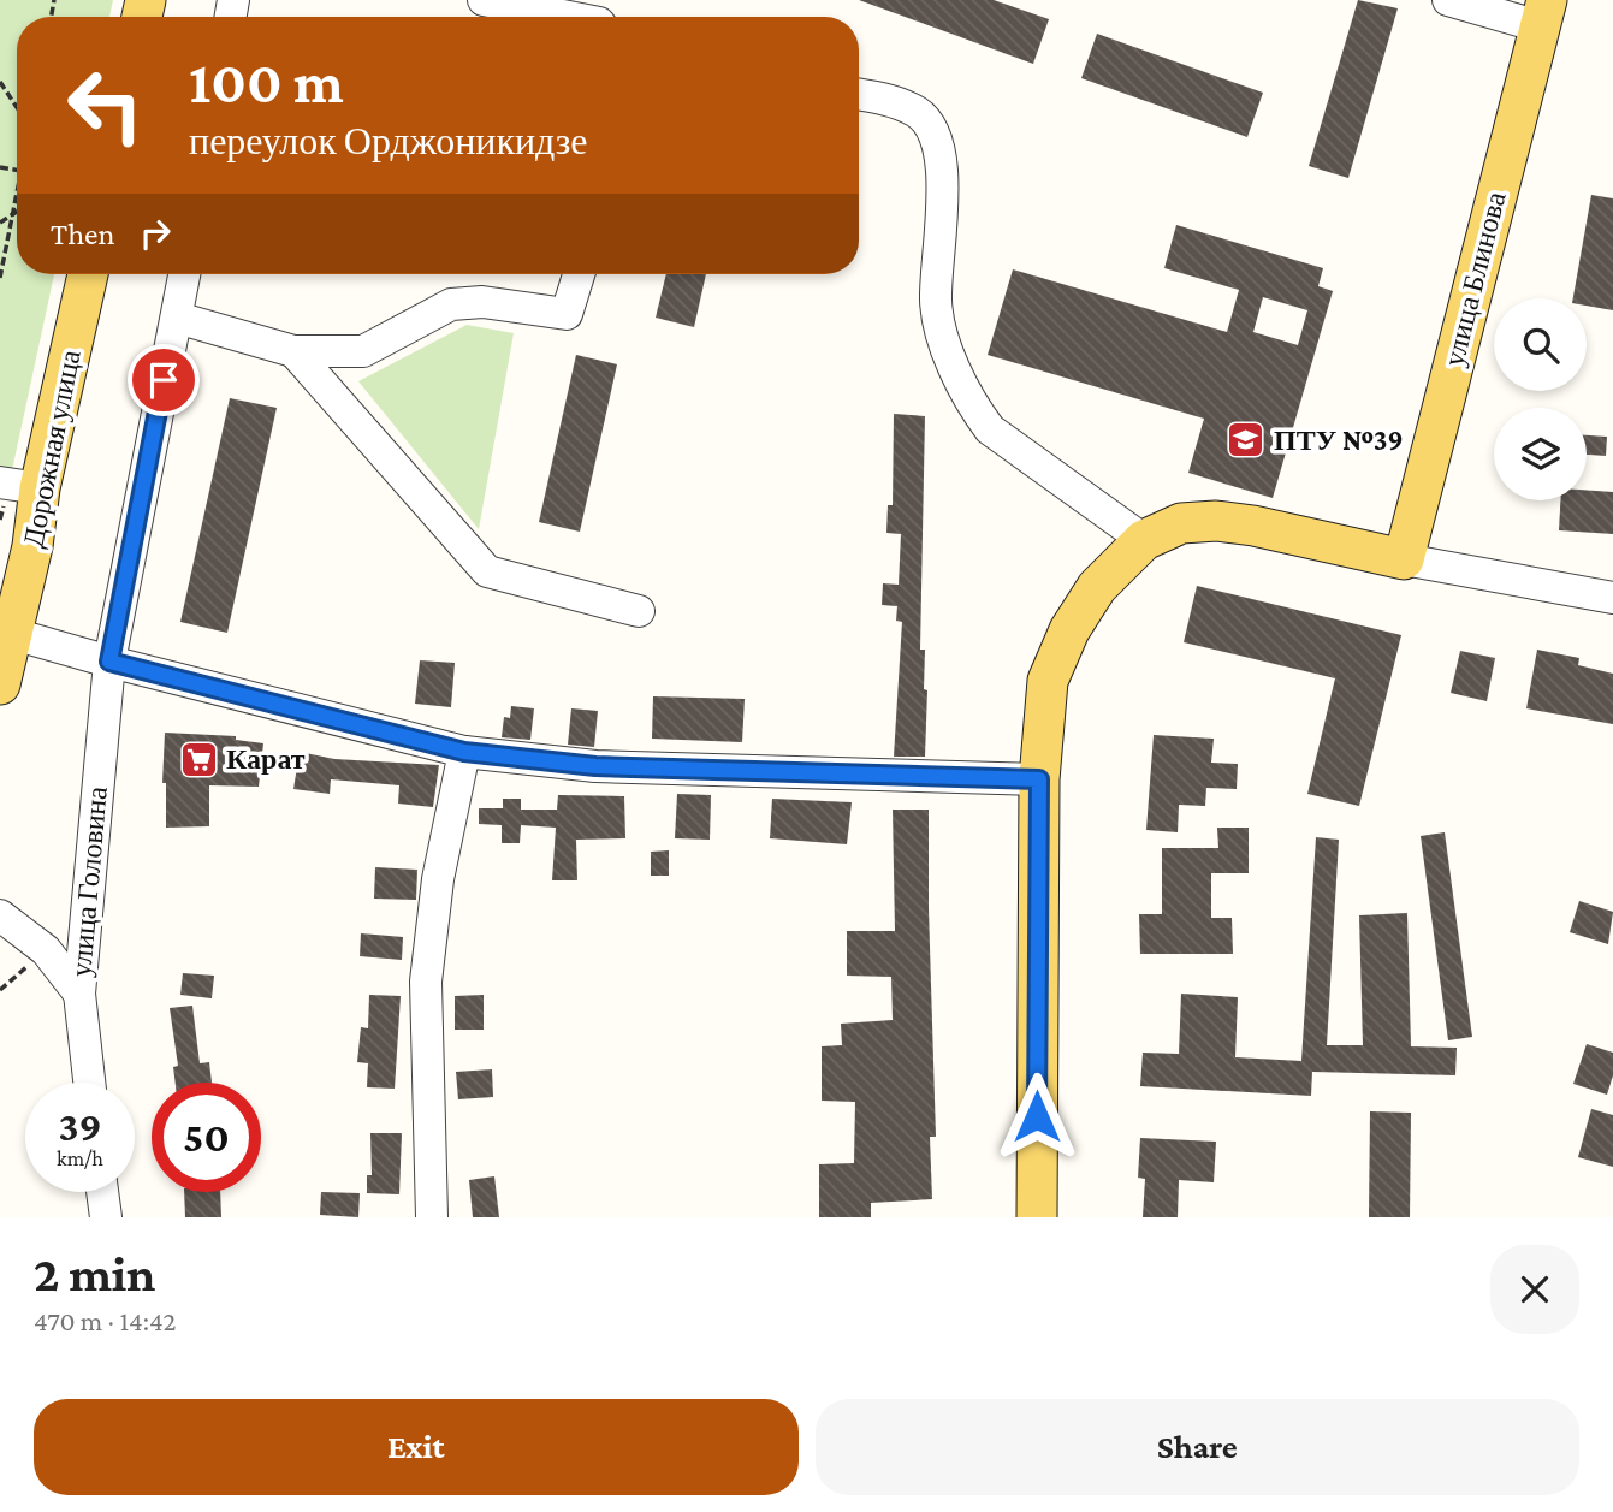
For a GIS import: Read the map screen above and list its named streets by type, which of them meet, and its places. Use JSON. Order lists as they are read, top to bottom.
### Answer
{
  "streets": {
    "main road": ["улица Блинова", "Дорожная улица"],
    "street": ["улица Головина"]
  },
  "places": {
    "school or university": ["ПТУ №39"],
    "supermarket": ["Карат"]
  },
  "page": {
    "turn": ["100 m", "переулок Орджоникидзе"],
    "then": "Then",
    "speed": "39 km/h",
    "limit": "50",
    "heading": ["2 min", "470 m · 14:42"],
    "buttons": ["Exit", "Share"]
  }
}
